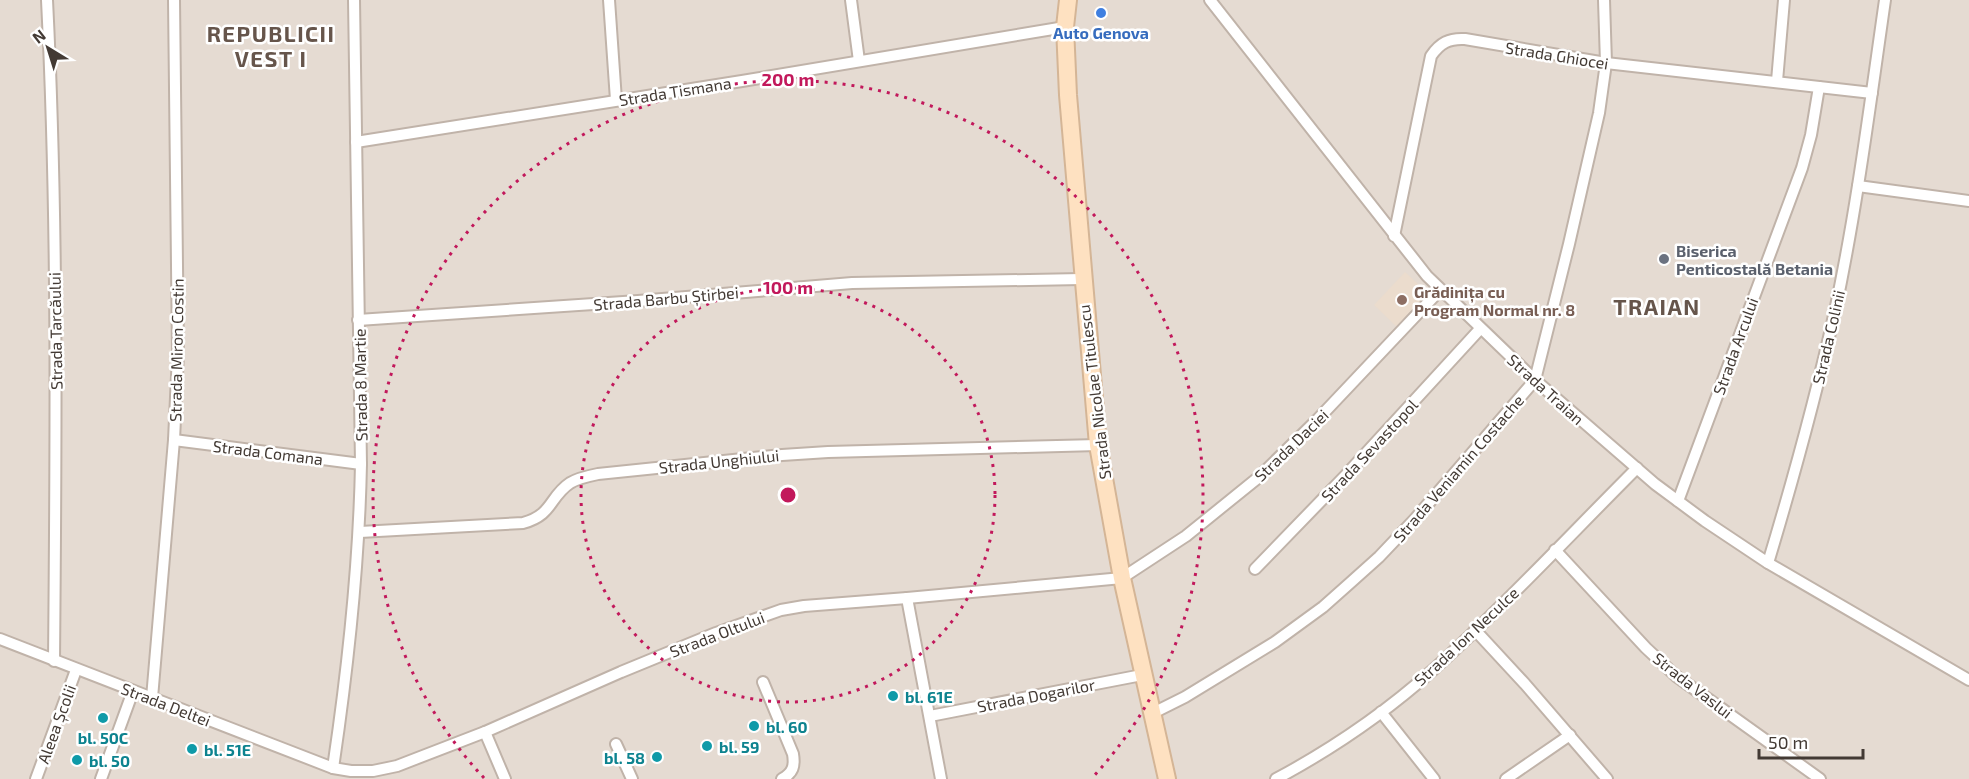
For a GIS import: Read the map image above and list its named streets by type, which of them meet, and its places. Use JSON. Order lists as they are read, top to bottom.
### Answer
{
  "streets": {
    "street": [
      "Strada Ghiocei",
      "Strada Tismana",
      "Strada Barbu Știrbei",
      "Strada Tarcăului",
      "Strada Colinii",
      "Strada Arcului",
      "Strada Miron Costin",
      "Strada 8 Martie",
      "Strada Traian",
      "Strada Nicolae Titulescu",
      "Strada Daciei",
      "Strada Sevastopol",
      "Strada Comana",
      "Strada Unghiului",
      "Strada Veniamin Costache",
      "Strada Oltului",
      "Strada Ion Neculce",
      "Strada Vaslui",
      "Strada Dogarilor",
      "Strada Deltei",
      "Aleea Școlii"
    ]
  },
  "crossings": [
    ["Strada Ghiocei", "Strada Colinii"],
    ["Strada Ghiocei", "Strada Arcului"],
    ["Strada Ghiocei", "Strada Traian"],
    ["Strada Ghiocei", "Strada Veniamin Costache"],
    ["Strada Tismana", "Strada 8 Martie"],
    ["Strada Tismana", "Strada Nicolae Titulescu"],
    ["Strada Barbu Știrbei", "Strada 8 Martie"],
    ["Strada Barbu Știrbei", "Strada Nicolae Titulescu"],
    ["Strada Tarcăului", "Strada Deltei"],
    ["Strada Colinii", "Strada Traian"],
    ["Strada Arcului", "Strada Traian"],
    ["Strada Miron Costin", "Strada Comana"],
    ["Strada Miron Costin", "Strada Deltei"],
    ["Strada 8 Martie", "Strada Comana"],
    ["Strada 8 Martie", "Strada Unghiului"],
    ["Strada 8 Martie", "Strada Oltului"],
    ["Strada 8 Martie", "Strada Deltei"],
    ["Strada Traian", "Strada Daciei"],
    ["Strada Traian", "Strada Sevastopol"],
    ["Strada Traian", "Strada Veniamin Costache"],
    ["Strada Traian", "Strada Ion Neculce"],
    ["Strada Nicolae Titulescu", "Strada Daciei"],
    ["Strada Nicolae Titulescu", "Strada Unghiului"],
    ["Strada Nicolae Titulescu", "Strada Veniamin Costache"],
    ["Strada Nicolae Titulescu", "Strada Oltului"],
    ["Strada Nicolae Titulescu", "Strada Dogarilor"],
    ["Strada Daciei", "Strada Oltului"],
    ["Strada Oltului", "Strada Deltei"],
    ["Strada Ion Neculce", "Strada Vaslui"],
    ["Strada Deltei", "Aleea Școlii"]
  ],
  "districts": ["REPUBLICII VEST I", "TRAIAN"],
  "places": [
    "Auto Genova",
    "Biserica Penticostală Betania",
    "Grădinița cu Program Normal nr. 8",
    "bl. 61E",
    "bl. 50C",
    "bl. 60",
    "bl. 59",
    "bl. 51E",
    "bl. 58",
    "bl. 50"
  ],
  "scale_bar": "50 m",
  "north": "top left",
  "rings": ["200 m", "100 m"]
}
